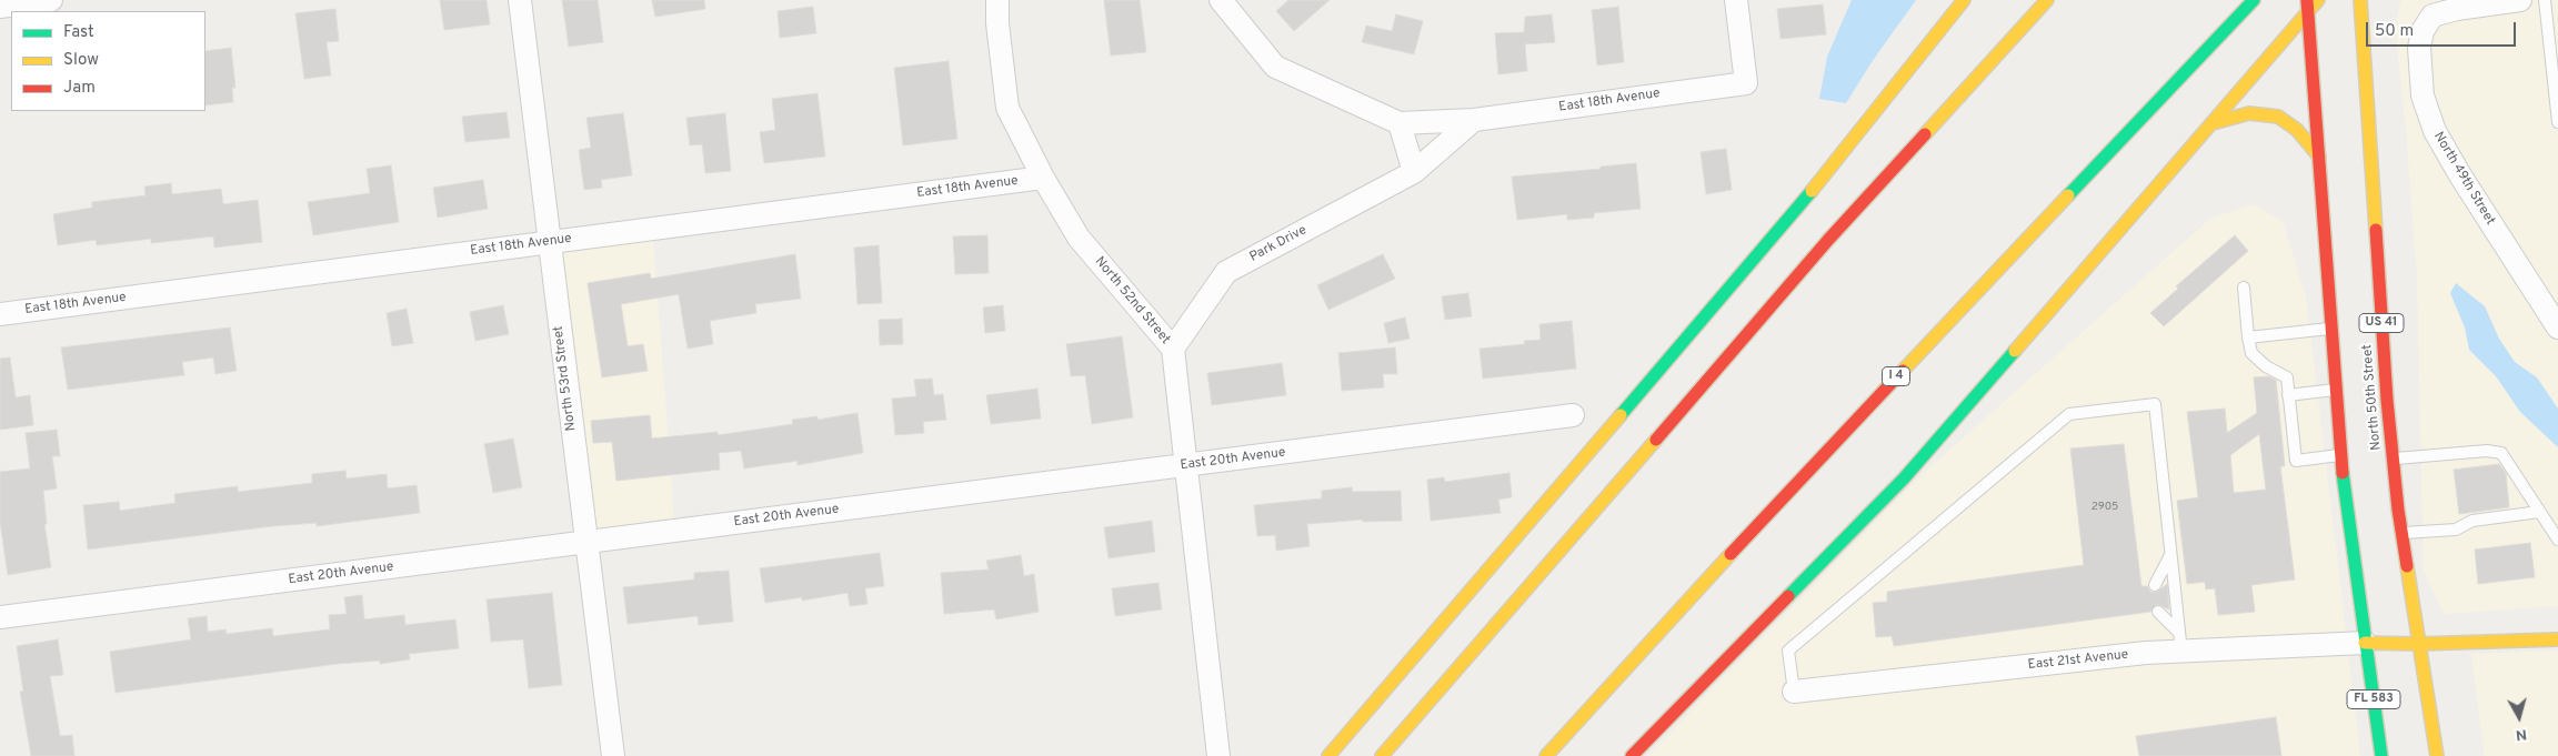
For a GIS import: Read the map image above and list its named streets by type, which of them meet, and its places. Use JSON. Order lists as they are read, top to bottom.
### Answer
{
  "streets": {
    "main road": [
      "US 41",
      "I 4",
      "North 50th Street",
      "FL 583"
    ],
    "street": [
      "East 18th Avenue",
      "North 49th Street",
      "Park Drive",
      "North 52nd Street",
      "North 53rd Street",
      "East 20th Avenue",
      "East 21st Avenue"
    ]
  },
  "crossings": [
    ["East 18th Avenue", "Park Drive"],
    ["East 18th Avenue", "North 52nd Street"],
    ["East 18th Avenue", "North 53rd Street"],
    ["Park Drive", "North 52nd Street"],
    ["North 52nd Street", "East 20th Avenue"],
    ["North 53rd Street", "East 20th Avenue"],
    ["East 21st Avenue", "FL 583"]
  ],
  "house_numbers": ["2905"],
  "legend": ["Fast", "Slow", "Jam"],
  "scale_bar": "50 m",
  "north": "bottom"
}
